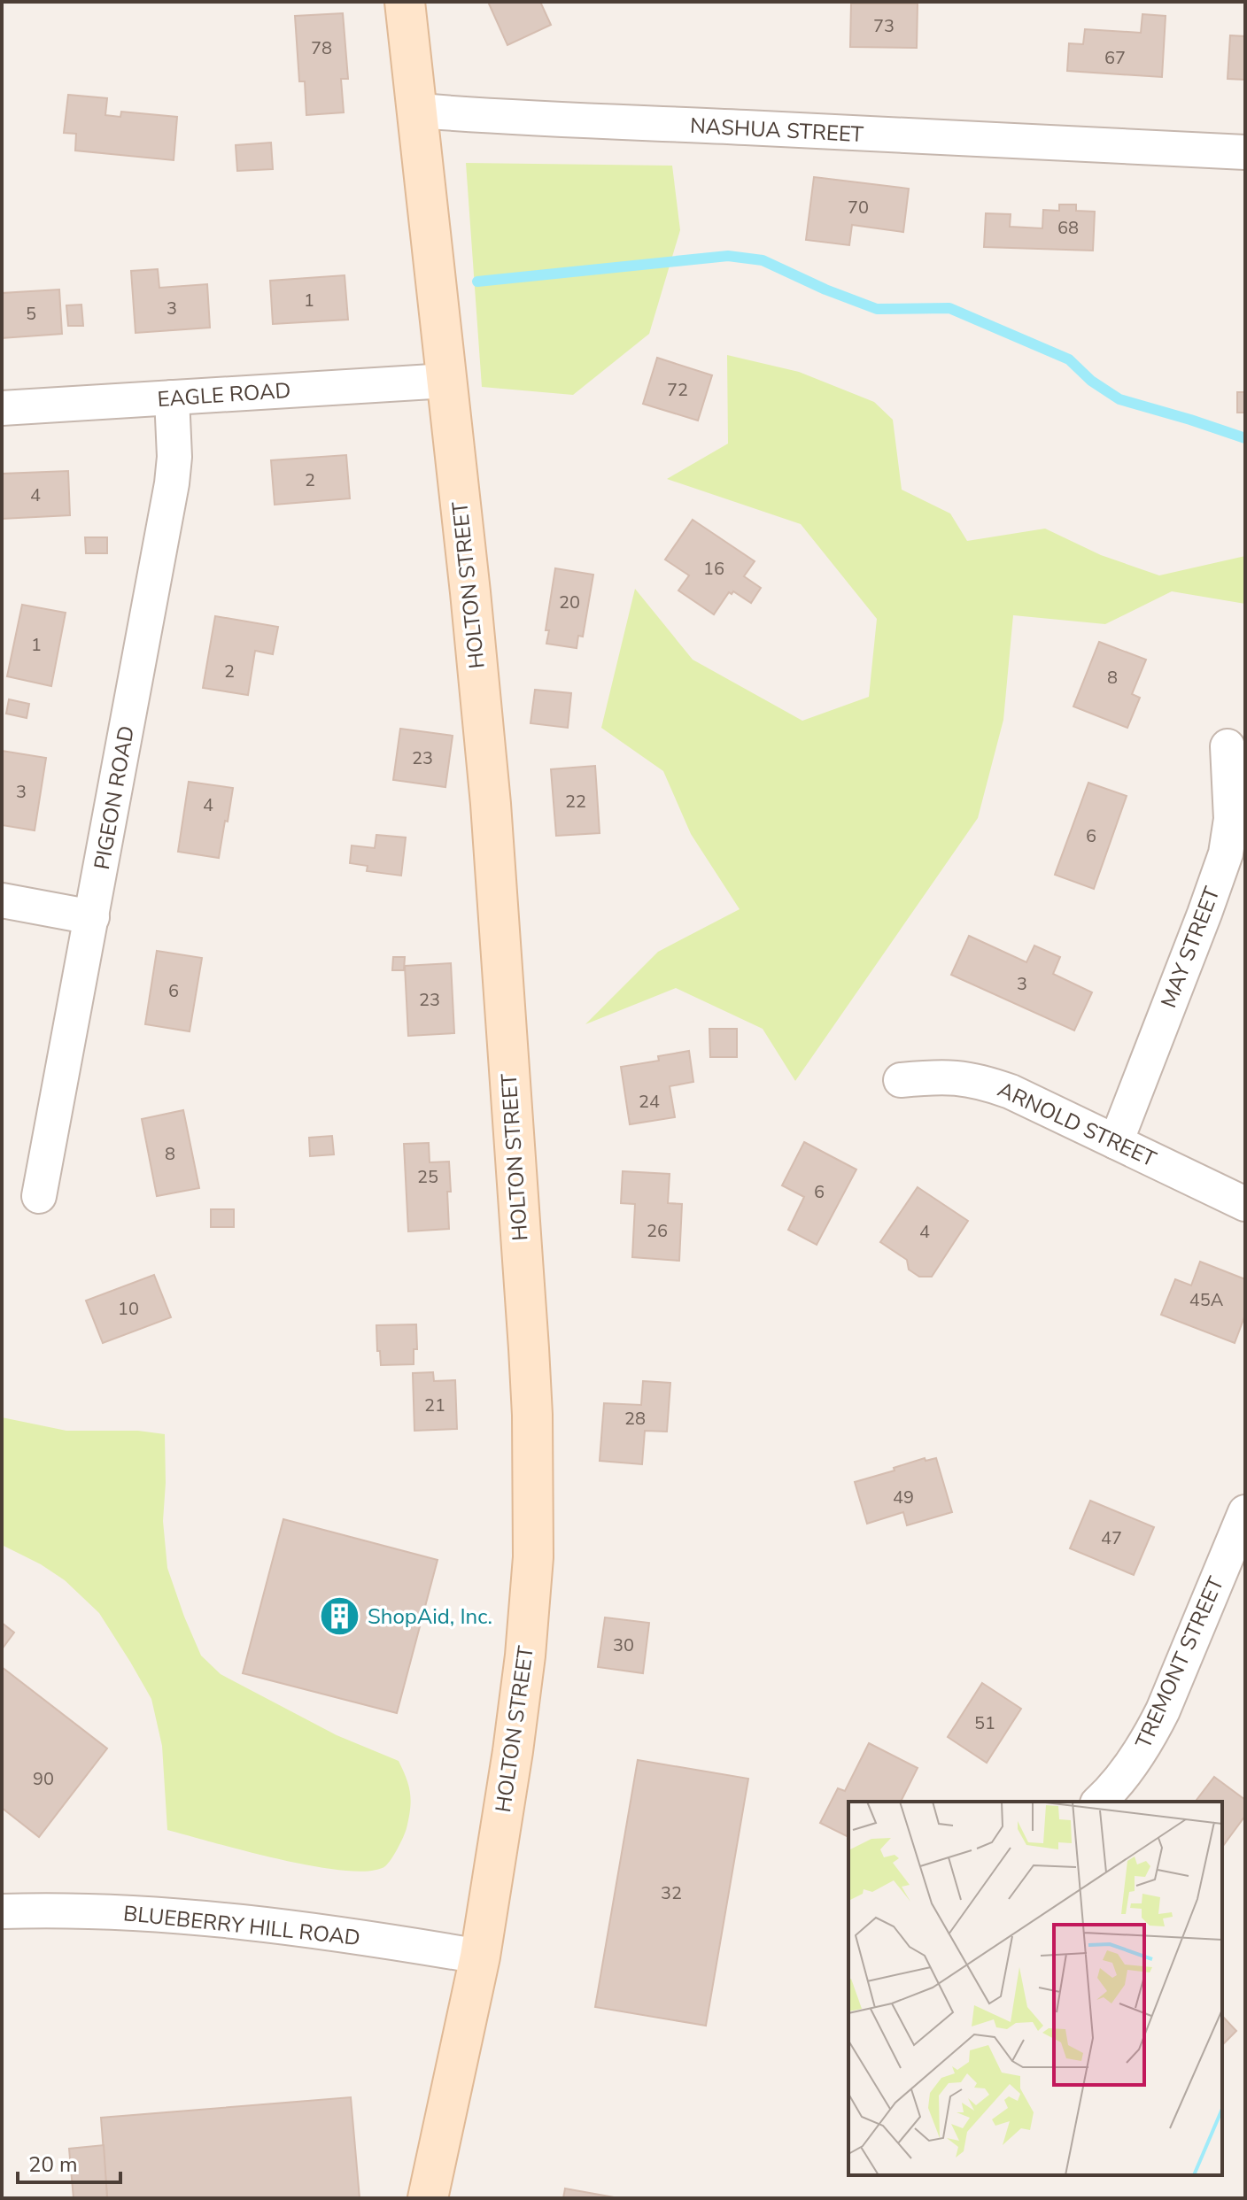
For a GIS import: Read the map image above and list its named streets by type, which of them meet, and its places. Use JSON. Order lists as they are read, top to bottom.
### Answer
{
  "streets": {
    "street": [
      "NASHUA STREET",
      "EAGLE ROAD",
      "HOLTON STREET",
      "PIGEON ROAD",
      "MAY STREET",
      "ARNOLD STREET",
      "TREMONT STREET",
      "BLUEBERRY HILL ROAD"
    ]
  },
  "crossings": [
    ["NASHUA STREET", "HOLTON STREET"],
    ["EAGLE ROAD", "HOLTON STREET"],
    ["EAGLE ROAD", "PIGEON ROAD"],
    ["HOLTON STREET", "BLUEBERRY HILL ROAD"],
    ["MAY STREET", "ARNOLD STREET"]
  ],
  "places": {
    "building": ["ShopAid, Inc."]
  },
  "house_numbers": [
    "73",
    "78",
    "67",
    "70",
    "68",
    "1",
    "3",
    "5",
    "72",
    "2",
    "4",
    "16",
    "20",
    "1",
    "2",
    "8",
    "23",
    "3",
    "22",
    "4",
    "6",
    "3",
    "6",
    "23",
    "24",
    "8",
    "25",
    "6",
    "26",
    "4",
    "45A",
    "10",
    "21",
    "28",
    "49",
    "47",
    "30",
    "51",
    "90",
    "32"
  ],
  "scale_bar": "20 m"
}
